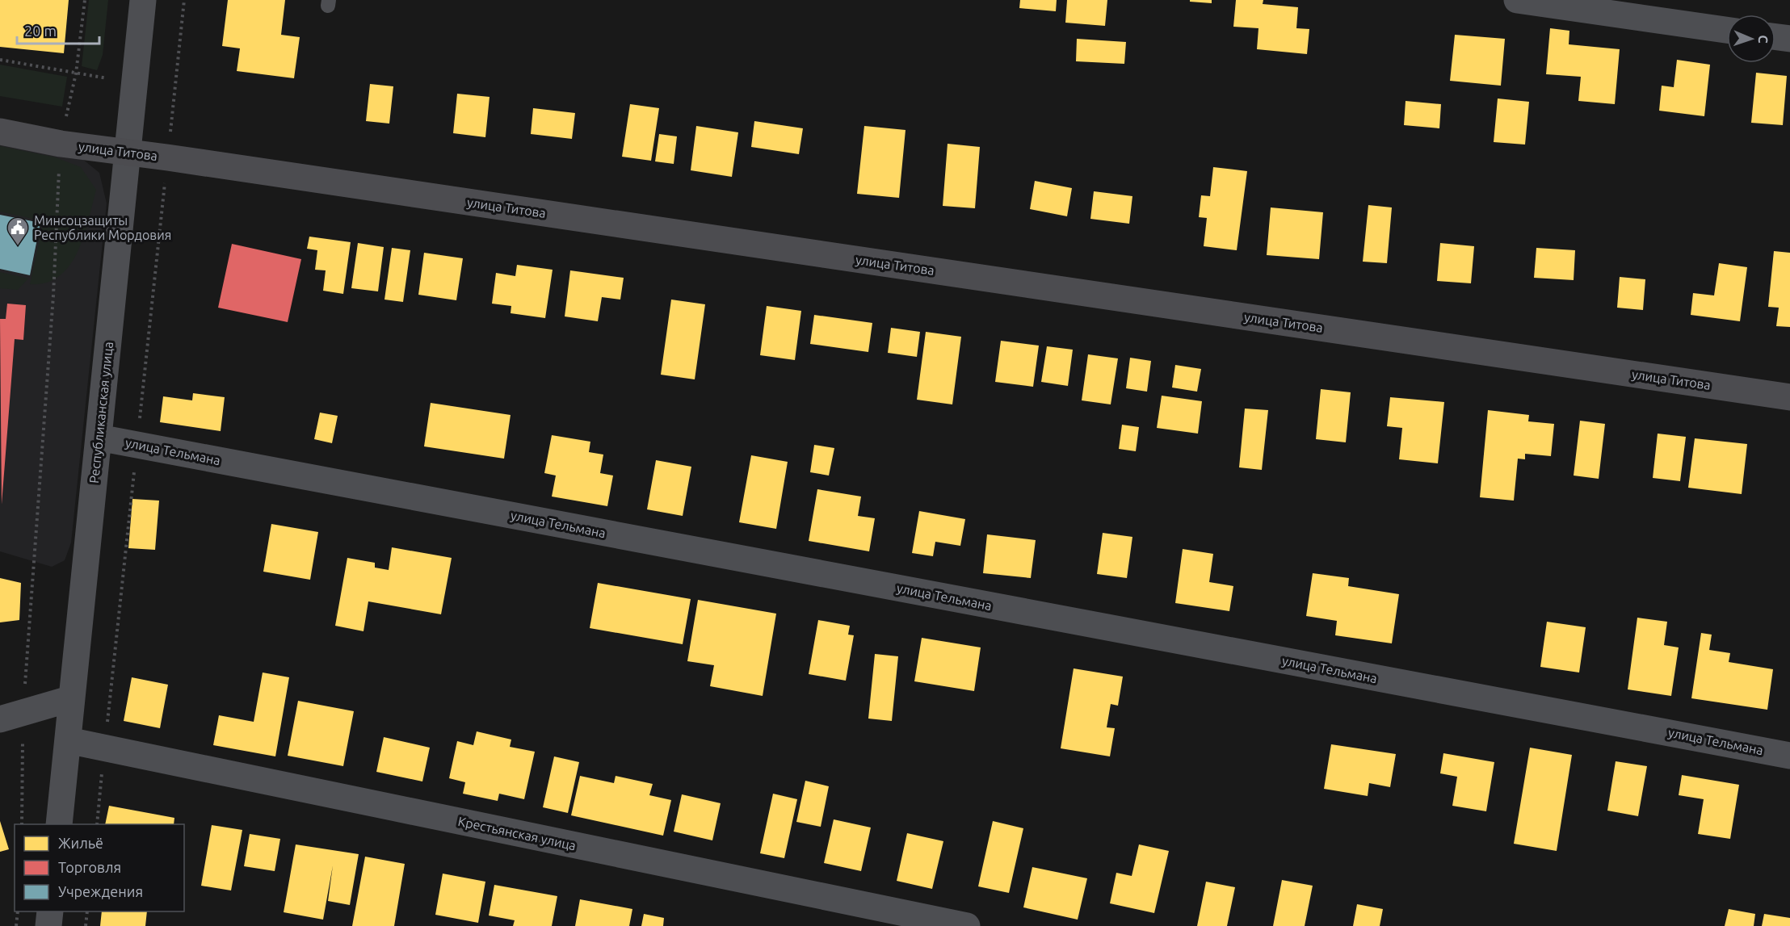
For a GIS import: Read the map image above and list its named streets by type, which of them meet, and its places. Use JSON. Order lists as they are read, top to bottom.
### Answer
{
  "streets": {
    "main road": ["улица Титова"],
    "street": ["Республиканская улица", "улица Тельмана", "Крестьянская улица"]
  },
  "crossings": [
    ["улица Титова", "Республиканская улица"],
    ["Республиканская улица", "улица Тельмана"],
    ["Республиканская улица", "Крестьянская улица"]
  ],
  "places": {
    "public building": ["Минсоцзащиты Республики Мордовия"]
  },
  "legend": ["Жильё", "Торговля", "Учреждения"],
  "scale_bar": "20 m",
  "north": "right"
}
